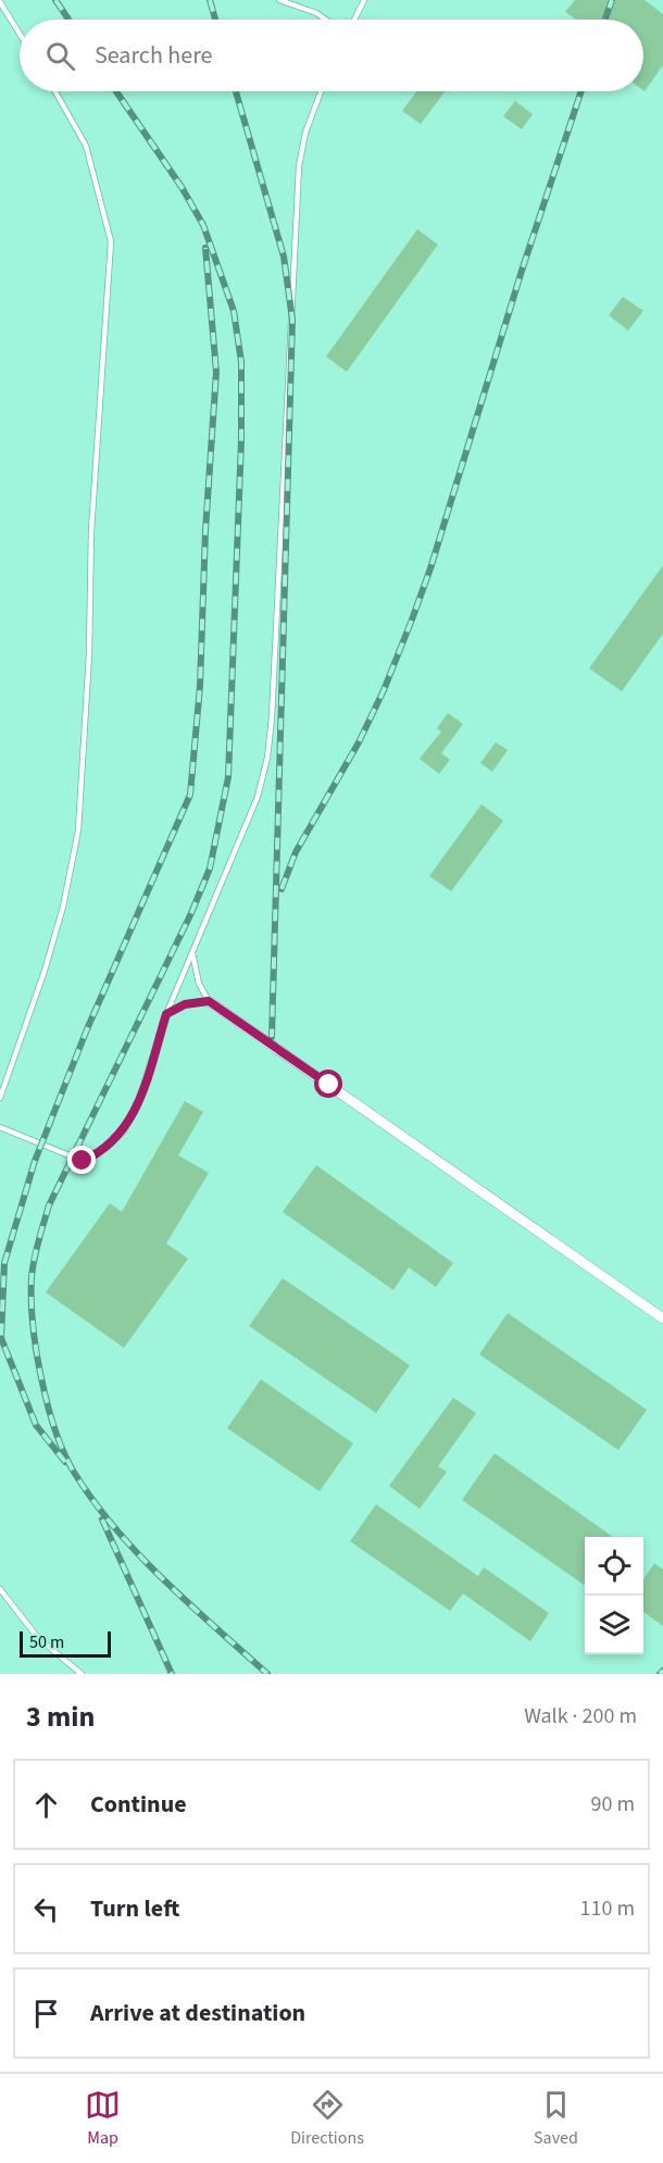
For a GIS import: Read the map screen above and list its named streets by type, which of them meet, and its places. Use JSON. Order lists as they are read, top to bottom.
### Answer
{
  "scale_bar": "50 m",
  "page": {
    "search": "Search here",
    "scale": "50 m",
    "heading": ["3 min", "Walk · 200 m"],
    "list": [
      ["Continue", "90 m"],
      ["Turn left", "110 m"],
      "Arrive at destination"
    ],
    "nav": ["Map", "Directions", "Saved"]
  }
}
